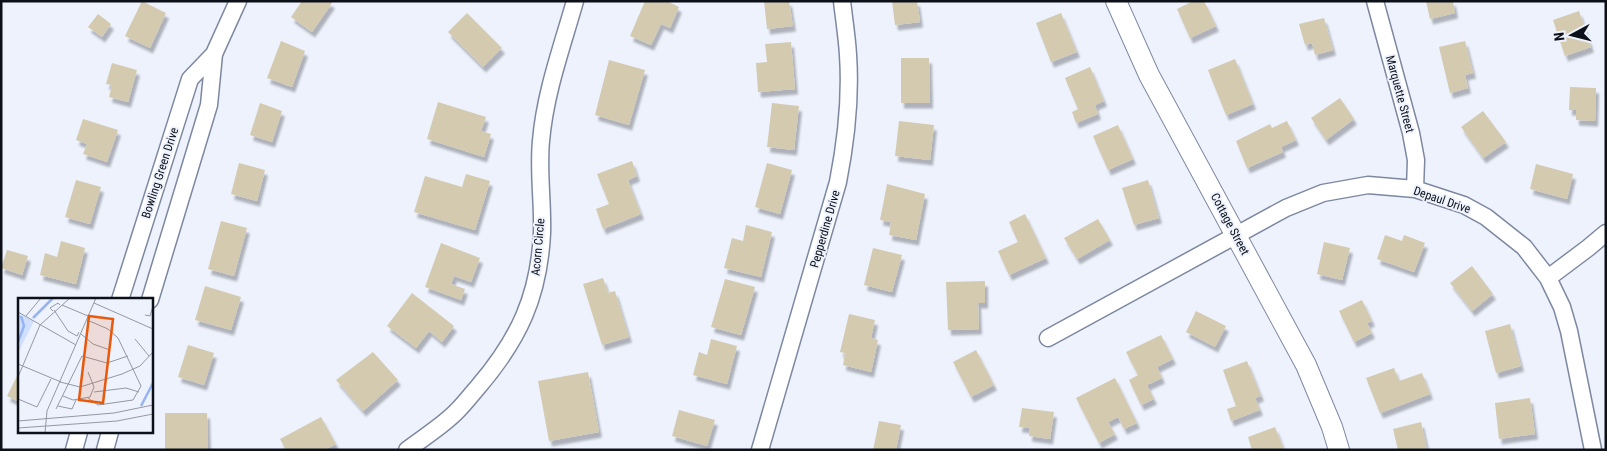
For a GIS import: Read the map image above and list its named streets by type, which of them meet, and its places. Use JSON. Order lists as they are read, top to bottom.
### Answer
{
  "streets": {
    "street": [
      "Marquette Street",
      "Bowling Green Drive",
      "Depaul Drive",
      "Cottage Street",
      "Pepperdine Drive",
      "Acorn Circle"
    ]
  },
  "crossings": [
    ["Marquette Street", "Depaul Drive"],
    ["Depaul Drive", "Cottage Street"]
  ],
  "north": "left"
}
